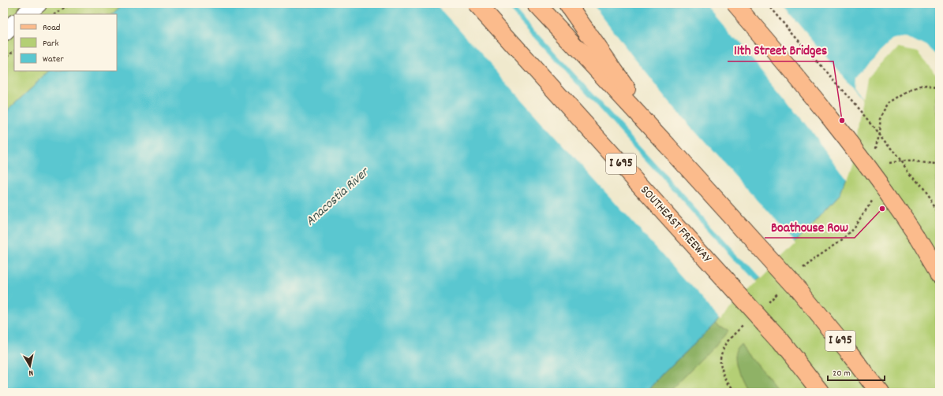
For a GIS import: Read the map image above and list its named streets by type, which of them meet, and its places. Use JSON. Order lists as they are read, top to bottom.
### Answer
{
  "streets": {
    "main road": ["I 695", "SOUTHEAST FREEWAY"]
  },
  "water": ["Anacostia River"],
  "places": ["11th Street Bridges", "Boathouse Row"],
  "legend": ["Road", "Park", "Water"],
  "scale_bar": "20 m",
  "north": "bottom"
}
